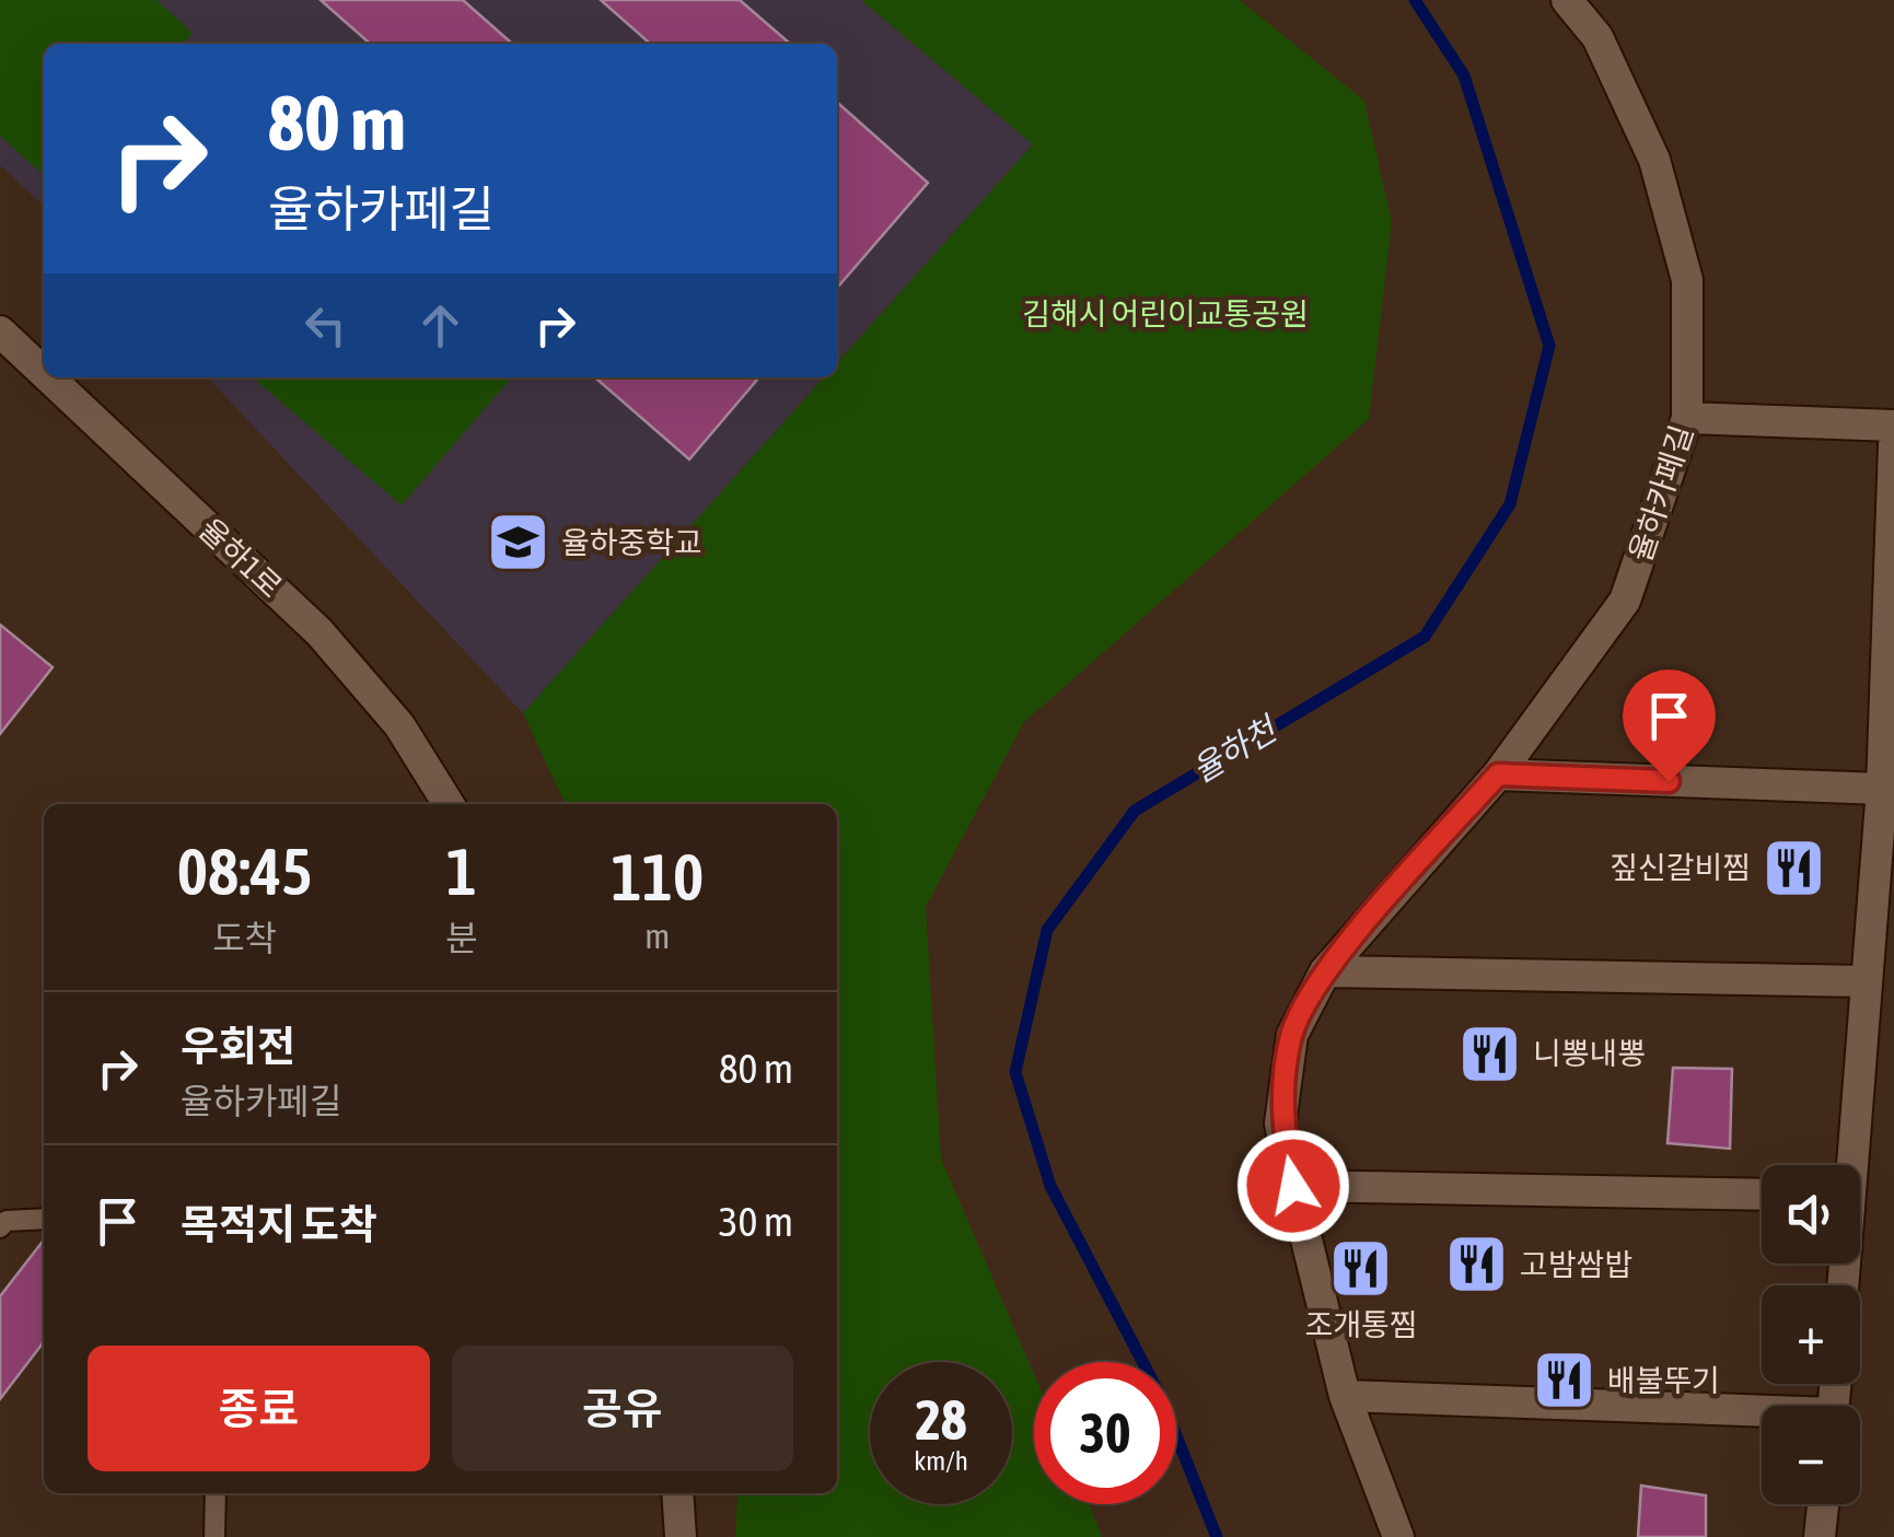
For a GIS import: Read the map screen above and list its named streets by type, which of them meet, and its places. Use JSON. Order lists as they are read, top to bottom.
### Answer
{
  "streets": {
    "street": ["율하카페길", "율하1로"]
  },
  "water": ["율하천"],
  "parks": ["김해시 어린이교통공원"],
  "places": {
    "school or university": ["율하중학교"],
    "restaurant": [
      "짚신갈비찜",
      "니뽕내뽕",
      "고밤쌈밥",
      "조개통찜",
      "배불뚜기"
    ]
  },
  "page": {
    "turn": ["80 m", "율하카페길"],
    "eta": [
      "08:45",
      "도착",
      "1",
      "분",
      "110",
      "m"
    ],
    "list": [
      {
        "name": "우회전",
        "note": "율하카페길",
        "value": "80 m"
      },
      {
        "name": "목적지 도착",
        "value": "30 m"
      }
    ],
    "map_buttons": ["+", "−"],
    "buttons": ["종료", "공유"],
    "speed": "28 km/h",
    "limit": "30"
  }
}
